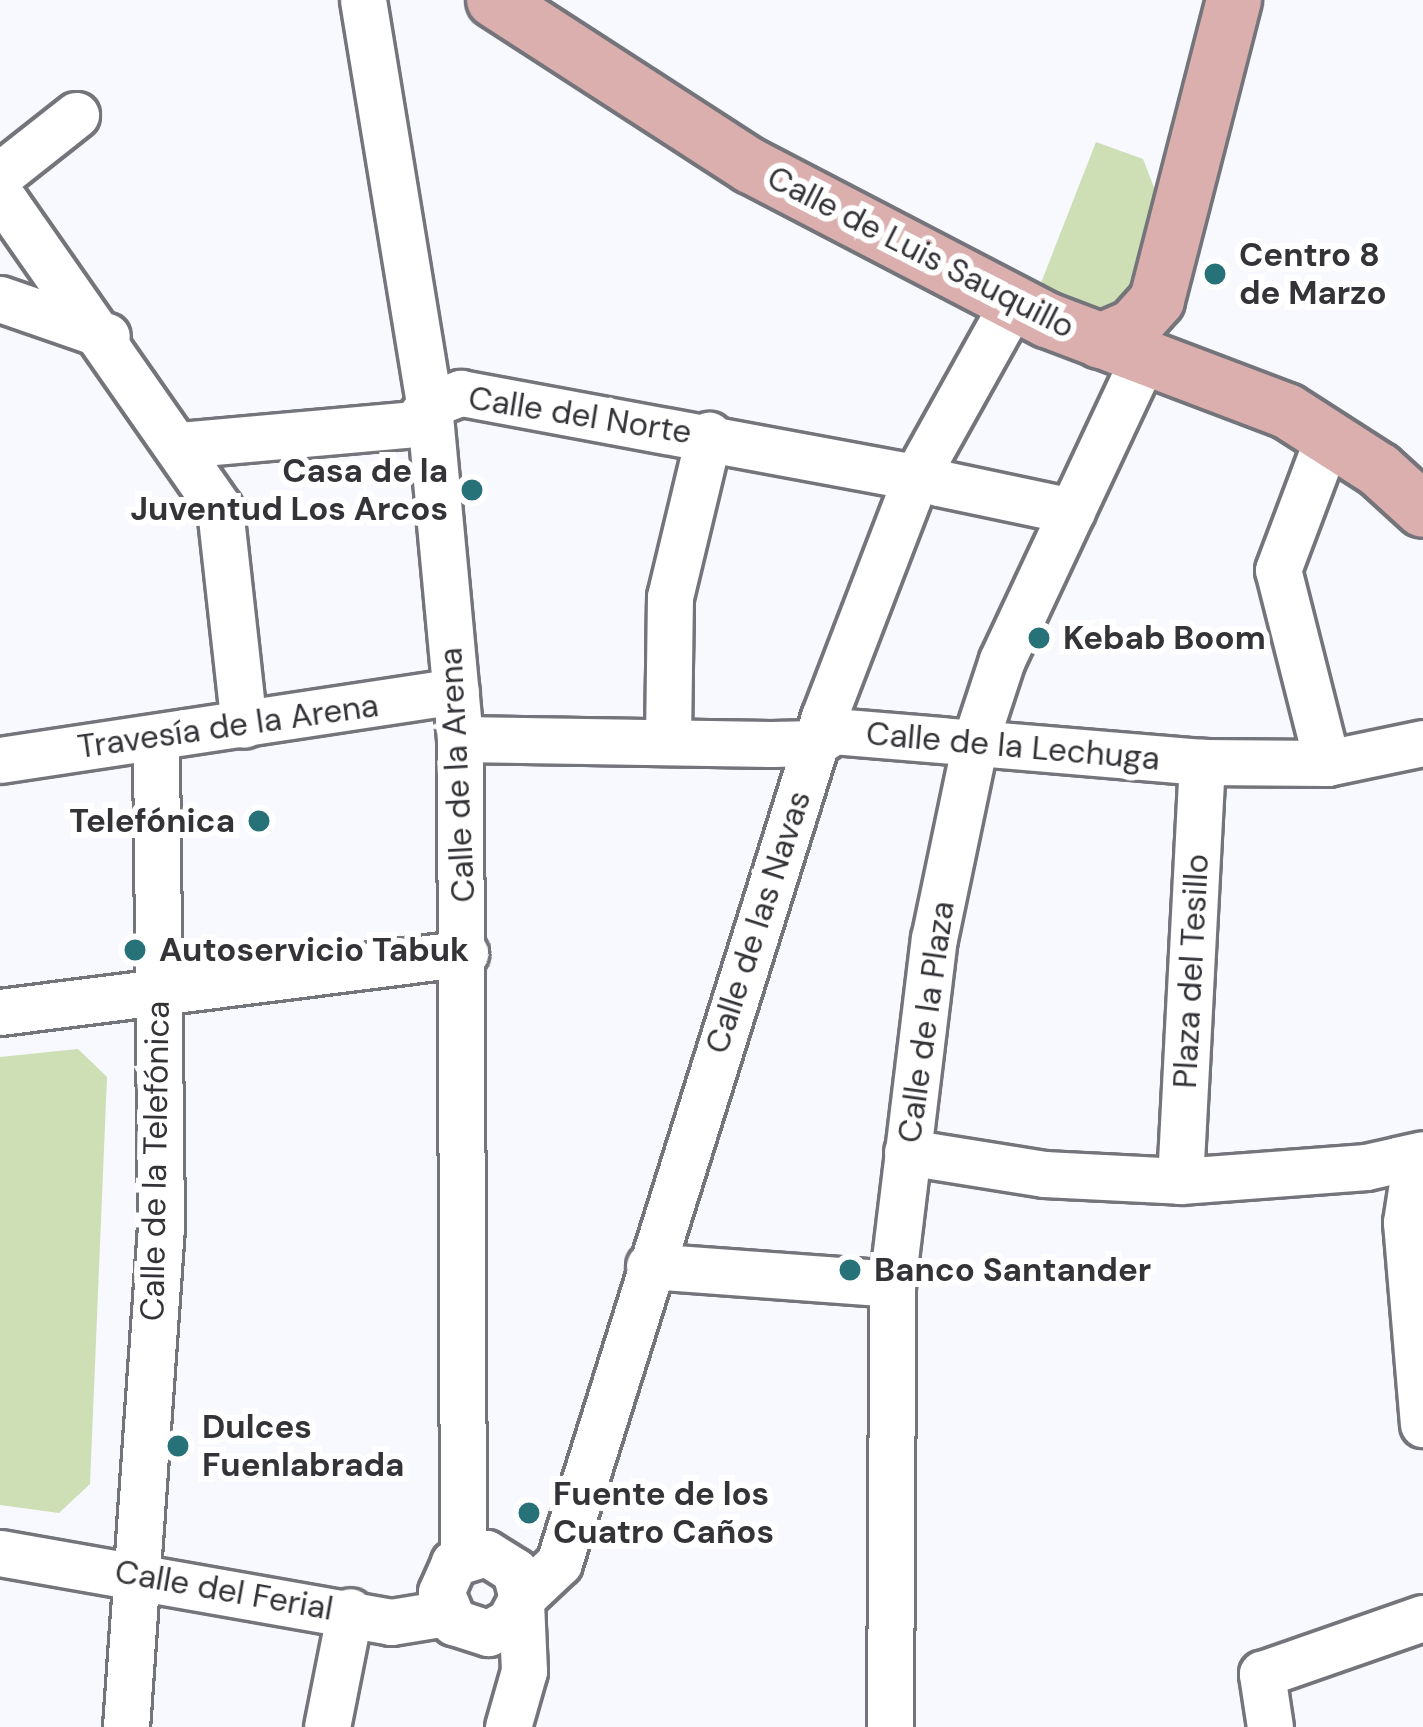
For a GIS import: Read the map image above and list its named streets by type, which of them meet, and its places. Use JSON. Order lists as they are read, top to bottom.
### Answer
{
  "streets": {
    "main road": ["Calle de Luis Sauquillo"],
    "street": [
      "Calle del Norte",
      "Travesía de la Arena",
      "Calle de la Lechuga",
      "Calle de la Arena",
      "Calle de las Navas",
      "Plaza del Tesillo",
      "Calle de la Plaza",
      "Calle de la Telefónica",
      "Calle del Ferial"
    ]
  },
  "crossings": [
    ["Calle de Luis Sauquillo", "Calle de las Navas"],
    ["Calle de Luis Sauquillo", "Calle de la Plaza"],
    ["Calle del Norte", "Calle de la Arena"],
    ["Calle del Norte", "Calle de las Navas"],
    ["Calle del Norte", "Calle de la Plaza"],
    ["Travesía de la Arena", "Calle de la Arena"],
    ["Travesía de la Arena", "Calle de la Telefónica"],
    ["Calle de la Lechuga", "Calle de la Arena"],
    ["Calle de la Lechuga", "Calle de las Navas"],
    ["Calle de la Lechuga", "Plaza del Tesillo"],
    ["Calle de la Lechuga", "Calle de la Plaza"],
    ["Calle de la Arena", "Calle de las Navas"],
    ["Calle de la Arena", "Calle del Ferial"],
    ["Calle de las Navas", "Calle del Ferial"],
    ["Calle de la Telefónica", "Calle del Ferial"]
  ],
  "places": [
    "Centro 8 de Marzo",
    "Casa de la Juventud Los Arcos",
    "Kebab Boom",
    "Telefónica",
    "Autoservicio Tabuk",
    "Banco Santander",
    "Dulces Fuenlabrada",
    "Fuente de los Cuatro Caños"
  ]
}
